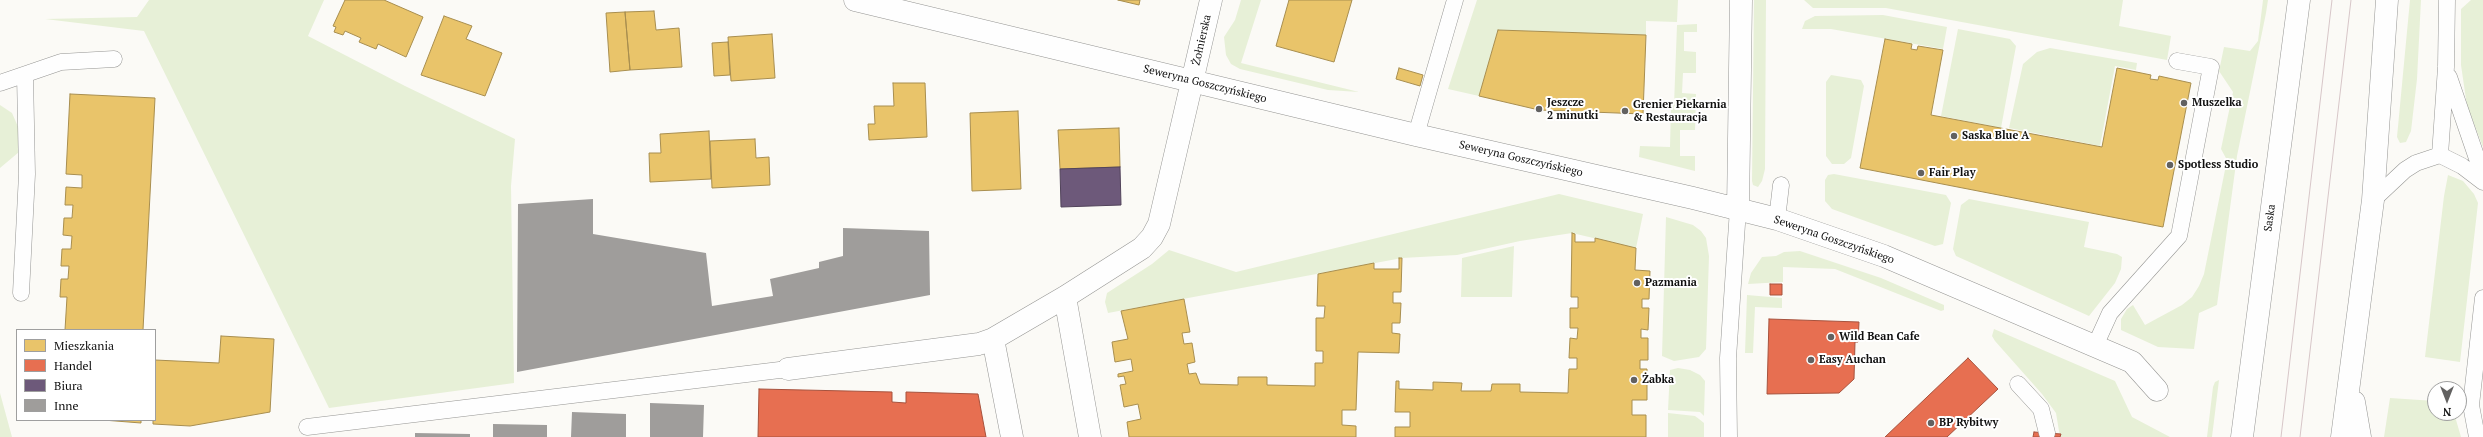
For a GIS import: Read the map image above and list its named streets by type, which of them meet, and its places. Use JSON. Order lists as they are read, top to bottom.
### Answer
{
  "streets": {
    "street": ["Żołnierska", "Seweryna Goszczyńskiego", "Saska"]
  },
  "crossings": [
    ["Żołnierska", "Seweryna Goszczyńskiego"]
  ],
  "places": [
    "Muszelka",
    "Jeszcze 2 minutki",
    "Grenier Piekarnia & Restauracja",
    "Saska Blue A",
    "Spotless Studio",
    "Fair Play",
    "Pazmania",
    "Wild Bean Cafe",
    "Easy Auchan",
    "Żabka",
    "BP Rybitwy"
  ],
  "legend": [
    "Mieszkania",
    "Handel",
    "Biura",
    "Inne"
  ],
  "north": "bottom"
}
